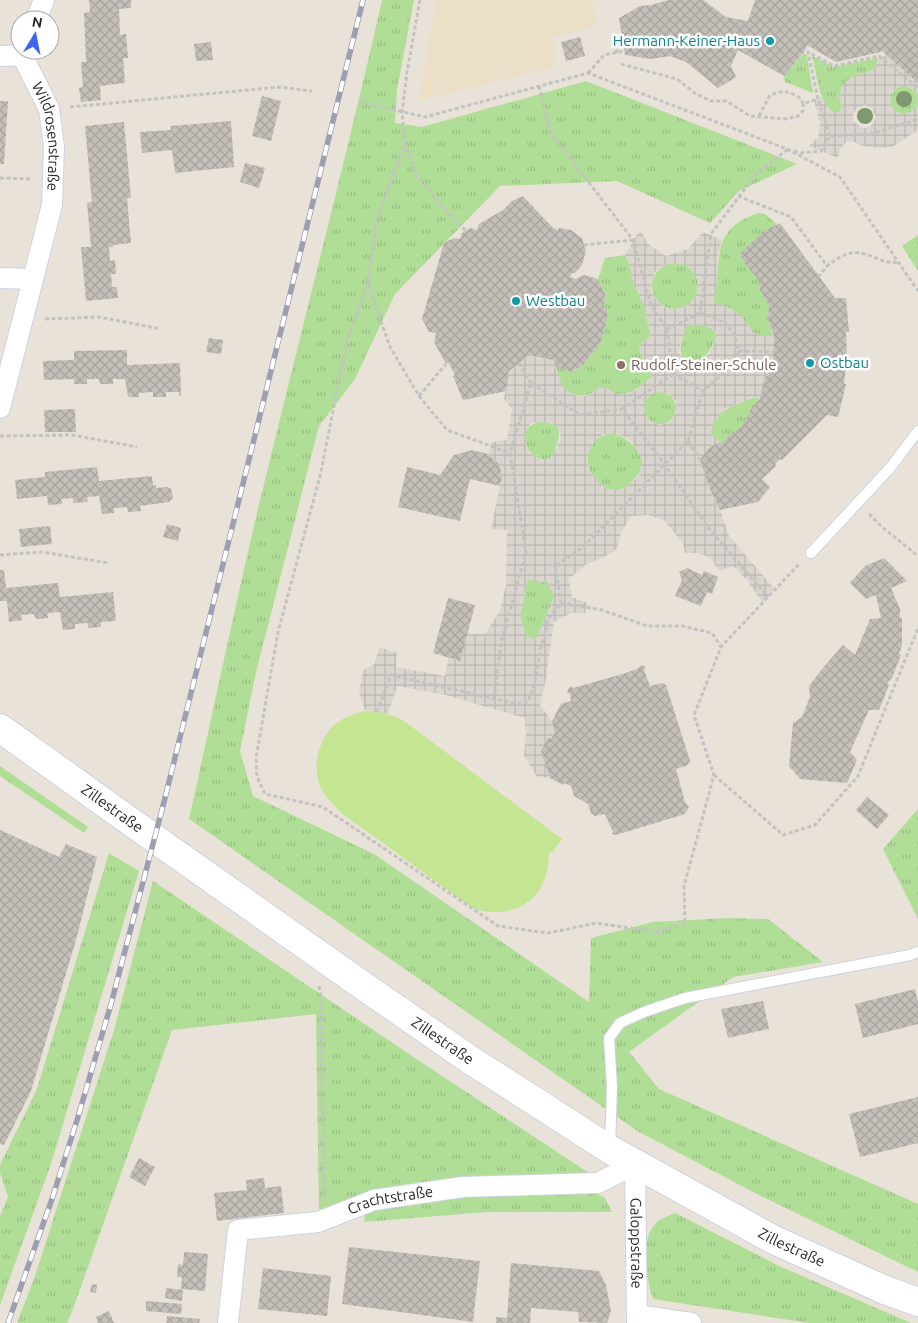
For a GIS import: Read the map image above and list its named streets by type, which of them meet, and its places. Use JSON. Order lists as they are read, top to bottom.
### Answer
{
  "streets": {
    "main road": ["Zillestraße"],
    "street": ["Wildrosenstraße", "Crachtstraße", "Galoppstraße"]
  },
  "crossings": [
    ["Zillestraße", "Crachtstraße"],
    ["Zillestraße", "Galoppstraße"],
    ["Crachtstraße", "Galoppstraße"]
  ],
  "places": [
    "Hermann-Keiner-Haus",
    "Westbau",
    "Ostbau",
    "Rudolf-Steiner-Schule"
  ],
  "north": "top"
}
